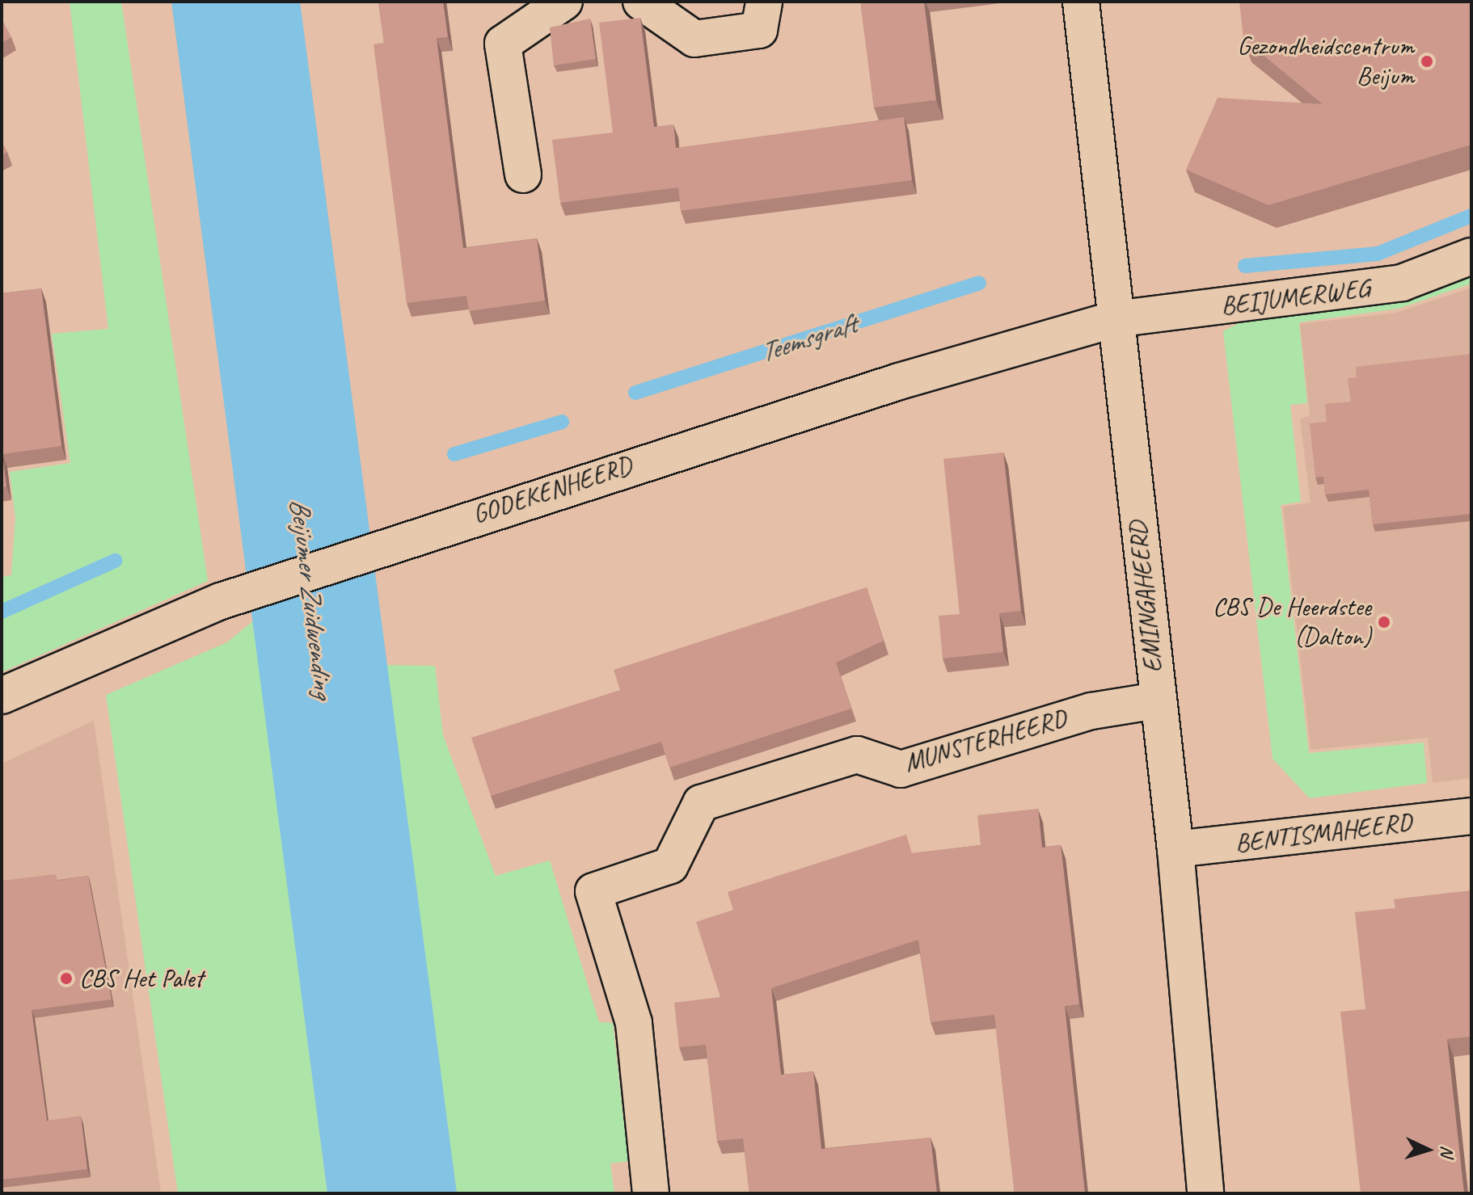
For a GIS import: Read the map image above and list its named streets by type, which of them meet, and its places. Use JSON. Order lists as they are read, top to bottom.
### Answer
{
  "streets": {
    "street": [
      "BEIJUMERWEG",
      "GODEKENHEERD",
      "EMINGAHEERD",
      "MUNSTERHEERD",
      "BENTISMAHEERD"
    ]
  },
  "crossings": [
    ["BEIJUMERWEG", "GODEKENHEERD"],
    ["BEIJUMERWEG", "EMINGAHEERD"],
    ["GODEKENHEERD", "EMINGAHEERD"],
    ["EMINGAHEERD", "MUNSTERHEERD"],
    ["EMINGAHEERD", "BENTISMAHEERD"]
  ],
  "water": ["Teemsgraft", "Beijumer Zuidwending"],
  "places": ["Gezondheidscentrum Beijum", "CBS De Heerdstee (Dalton)", "CBS Het Palet"],
  "north": "right"
}
